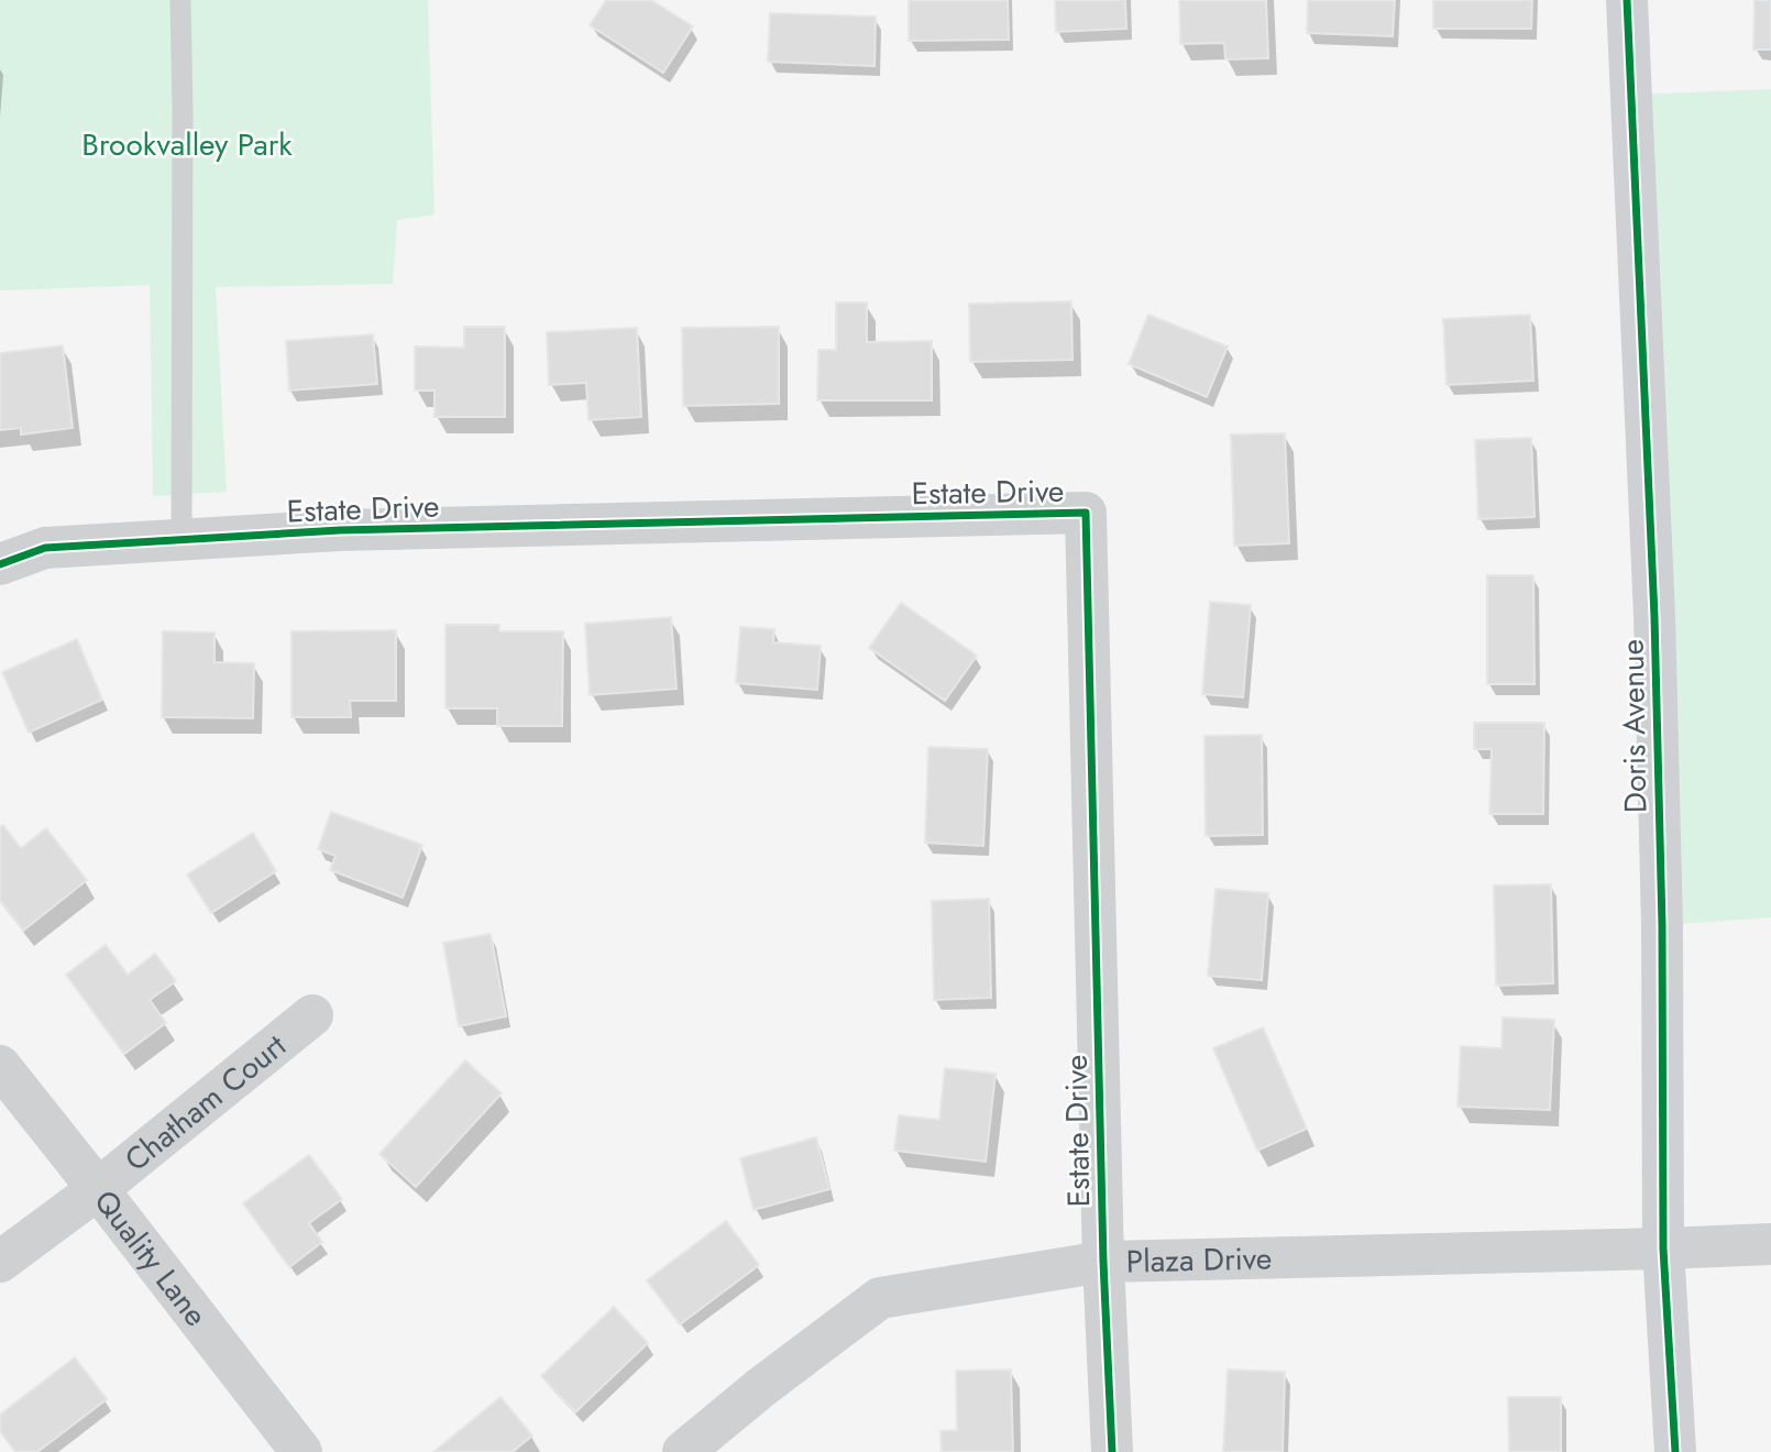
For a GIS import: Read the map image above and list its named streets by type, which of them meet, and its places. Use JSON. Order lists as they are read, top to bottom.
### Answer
{
  "streets": {
    "street": [
      "Estate Drive",
      "Doris Avenue",
      "Chatham Court",
      "Quality Lane",
      "Plaza Drive"
    ]
  },
  "crossings": [
    ["Estate Drive", "Plaza Drive"],
    ["Doris Avenue", "Plaza Drive"],
    ["Chatham Court", "Quality Lane"]
  ],
  "parks": ["Brookvalley Park"]
}
